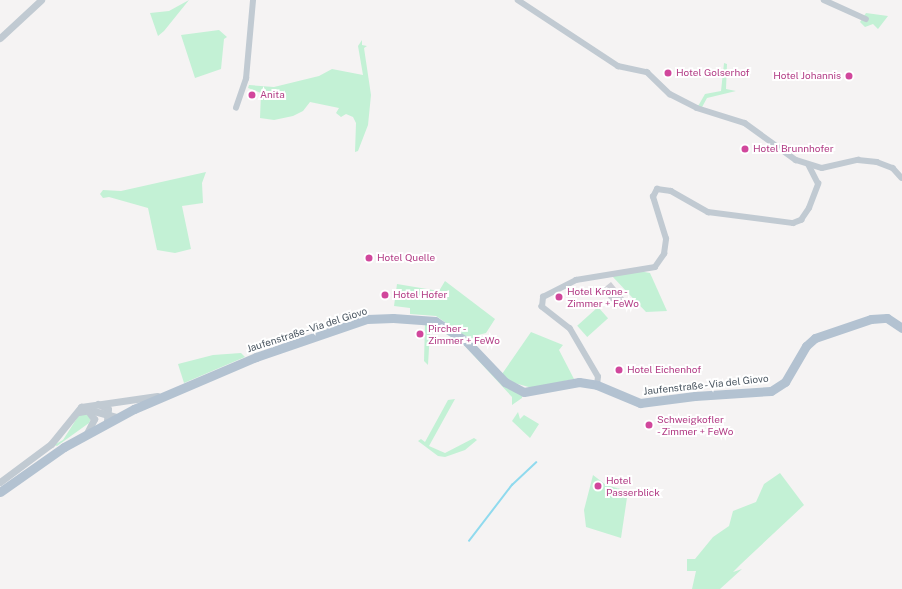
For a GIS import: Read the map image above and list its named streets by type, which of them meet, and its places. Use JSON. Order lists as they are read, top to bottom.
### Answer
{
  "streets": {
    "main road": ["Jaufenstraße - Via del Giovo"]
  },
  "places": [
    "Hotel Golserhof",
    "Hotel Johannis",
    "Anita",
    "Hotel Brunnhofer",
    "Hotel Quelle",
    "Hotel Hofer",
    "Hotel Krone - Zimmer + FeWo",
    "Pircher - Zimmer + FeWo",
    "Hotel Eichenhof",
    "Schweigkofler - Zimmer + FeWo",
    "Hotel Passerblick"
  ]
}
